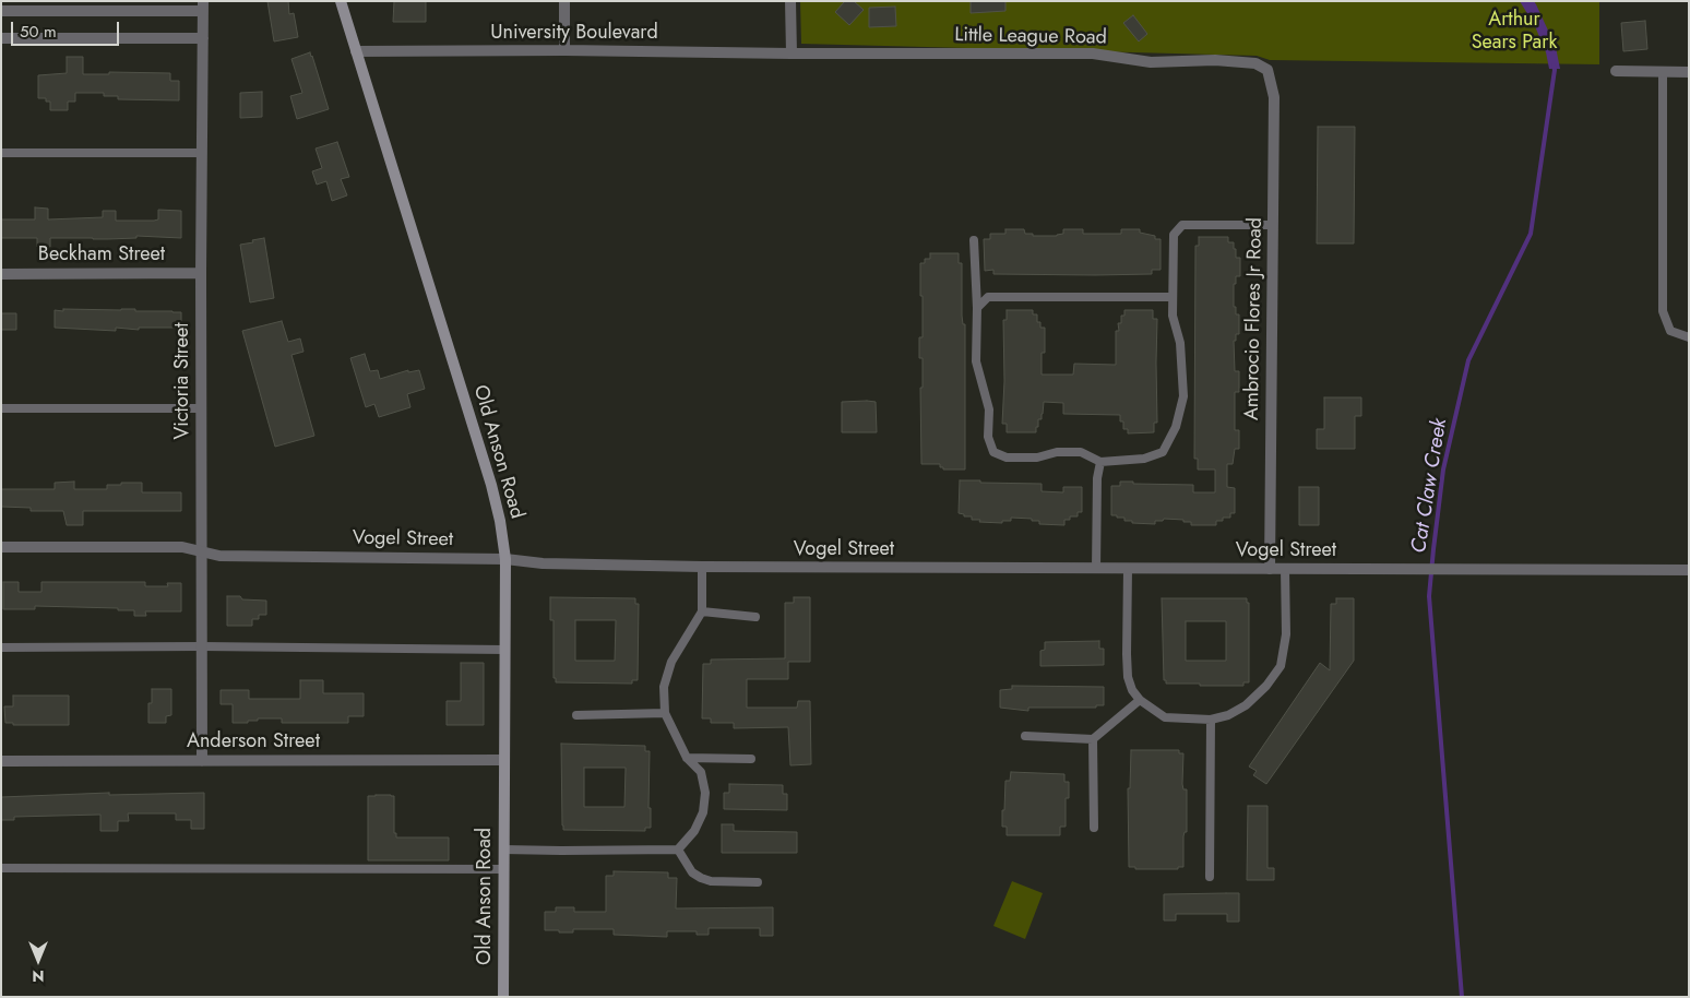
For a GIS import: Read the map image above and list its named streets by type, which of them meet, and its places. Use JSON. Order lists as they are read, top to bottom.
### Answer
{
  "streets": {
    "main road": ["Old Anson Road"],
    "street": [
      "University Boulevard",
      "Little League Road",
      "Beckham Street",
      "Ambrocio Flores Jr Road",
      "Victoria Street",
      "Vogel Street",
      "Anderson Street"
    ]
  },
  "crossings": [
    ["University Boulevard", "Little League Road"],
    ["University Boulevard", "Old Anson Road"],
    ["Little League Road", "Ambrocio Flores Jr Road"],
    ["Beckham Street", "Victoria Street"],
    ["Ambrocio Flores Jr Road", "Vogel Street"],
    ["Victoria Street", "Vogel Street"],
    ["Victoria Street", "Anderson Street"],
    ["Old Anson Road", "Vogel Street"],
    ["Old Anson Road", "Anderson Street"]
  ],
  "water": ["Cat Claw Creek"],
  "parks": ["Arthur Sears Park"],
  "scale_bar": "50 m",
  "north": "bottom"
}
